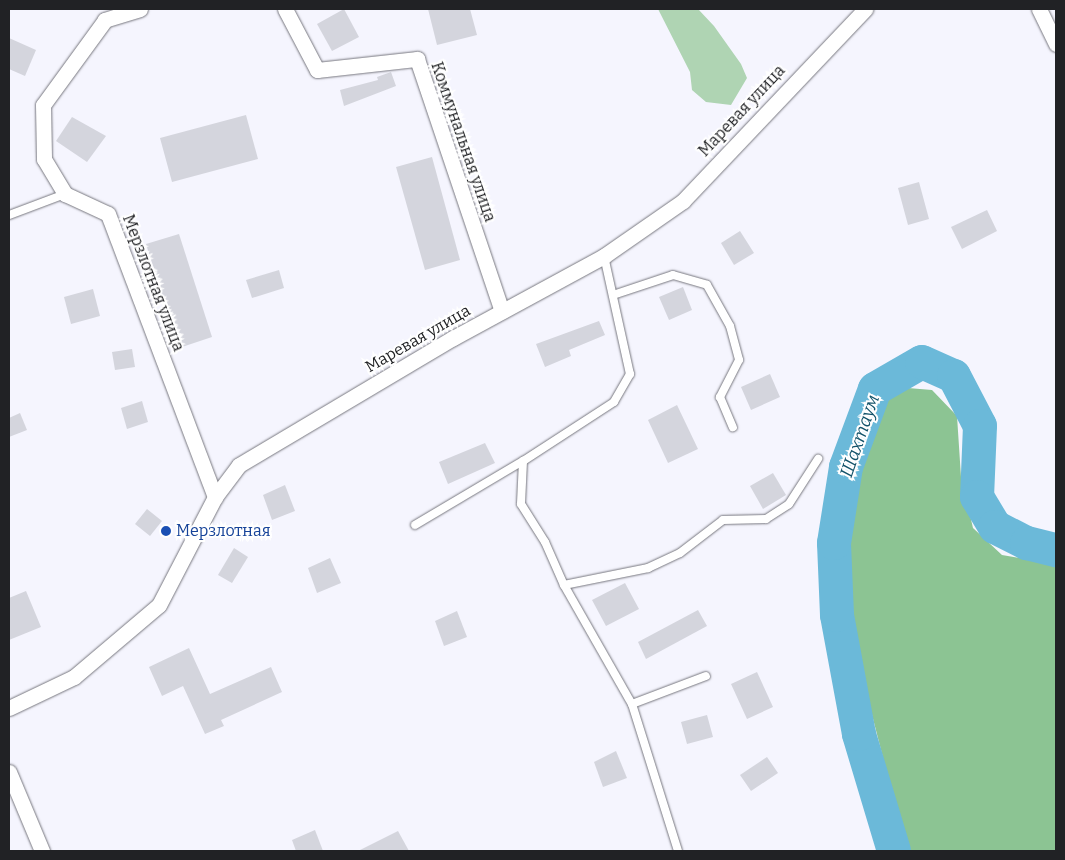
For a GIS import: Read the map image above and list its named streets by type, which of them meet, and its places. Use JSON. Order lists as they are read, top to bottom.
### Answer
{
  "streets": {
    "street": ["Маревая улица", "Коммунальная улица", "Мерзлотная улица"]
  },
  "crossings": [
    ["Маревая улица", "Коммунальная улица"],
    ["Маревая улица", "Мерзлотная улица"]
  ],
  "water": ["Шахтаум"],
  "places": ["Мерзлотная"]
}
